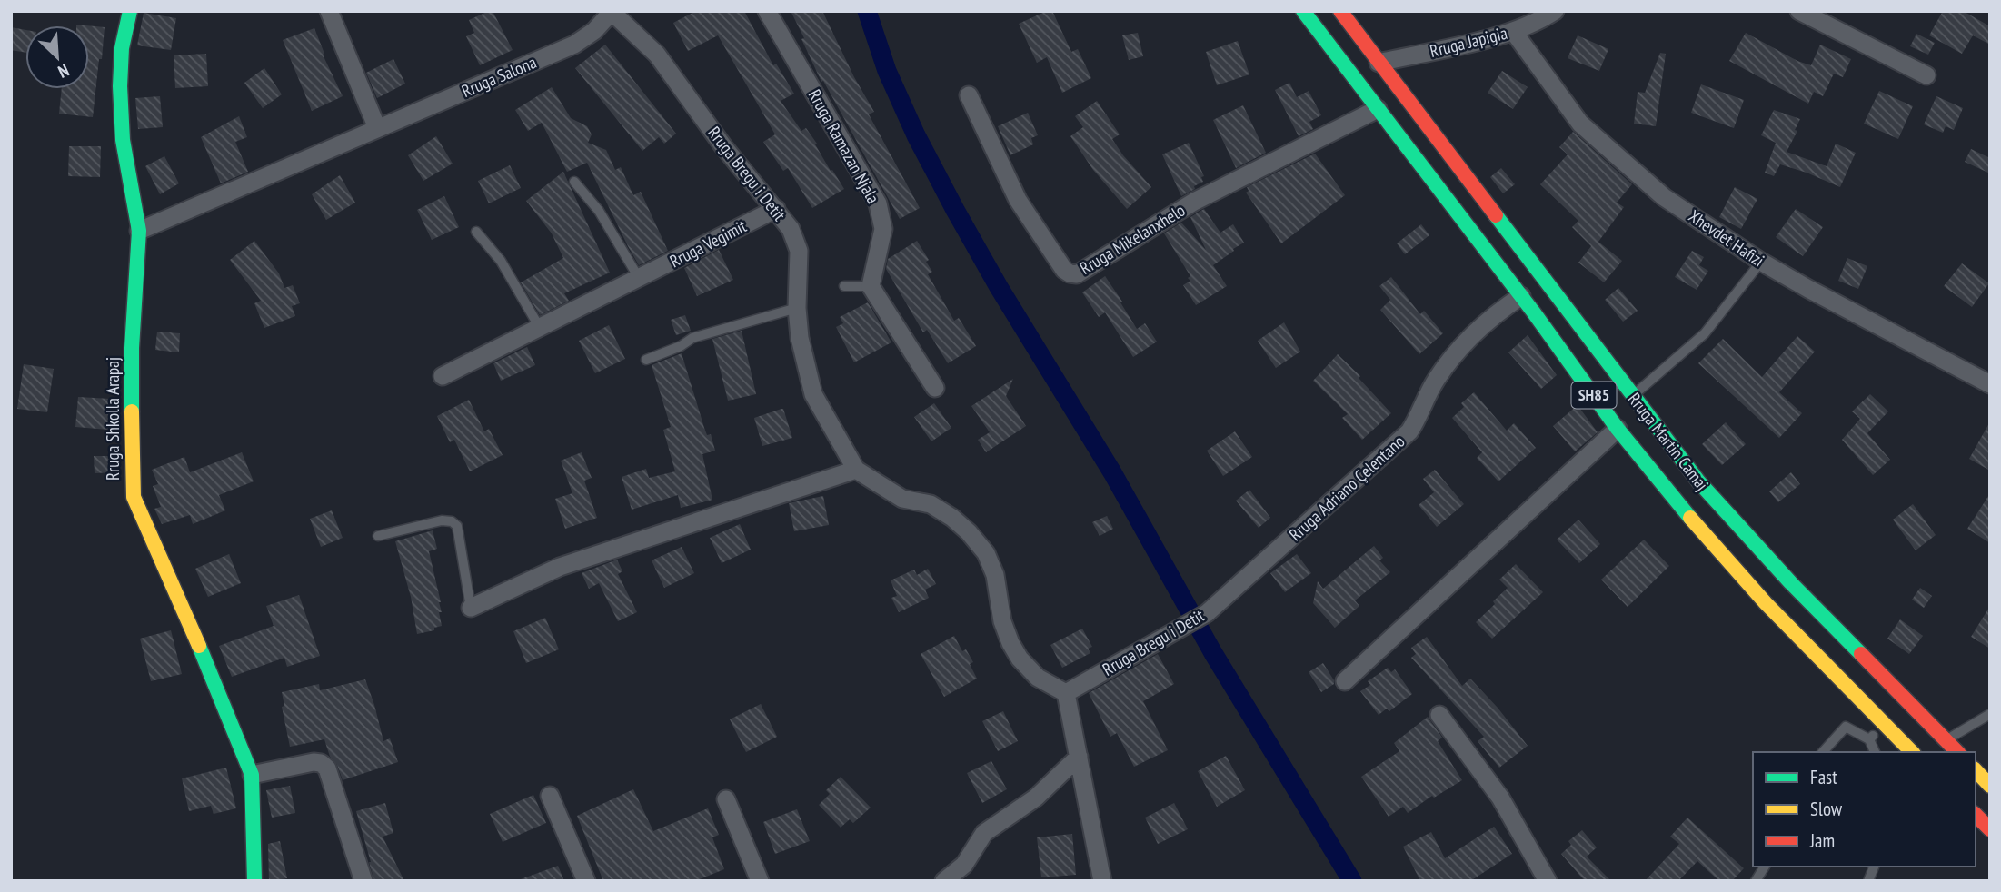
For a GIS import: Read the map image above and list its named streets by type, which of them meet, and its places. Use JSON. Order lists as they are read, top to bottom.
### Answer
{
  "streets": {
    "main road": ["SH85", "Rruga Shkolla Arapaj", "Rruga Martin Camaj"],
    "street": [
      "Rruga Japigia",
      "Rruga Salona",
      "Rruga Ramazan Njala",
      "Rruga Bregu i Detit",
      "Xhevdet Hafizi",
      "Rruga Mikelanxhelo",
      "Rruga Vegimit",
      "Rruga Adriano Çelentano"
    ]
  },
  "crossings": [
    ["Rruga Japigia", "Xhevdet Hafizi"],
    ["Rruga Japigia", "Rruga Martin Camaj"],
    ["Rruga Salona", "Rruga Bregu i Detit"],
    ["Rruga Salona", "Rruga Shkolla Arapaj"],
    ["Rruga Bregu i Detit", "Rruga Vegimit"],
    ["Rruga Bregu i Detit", "Rruga Adriano Çelentano"],
    ["Rruga Mikelanxhelo", "Rruga Martin Camaj"],
    ["Rruga Martin Camaj", "Rruga Adriano Çelentano"]
  ],
  "legend": ["Fast", "Slow", "Jam"],
  "north": "bottom right"
}
